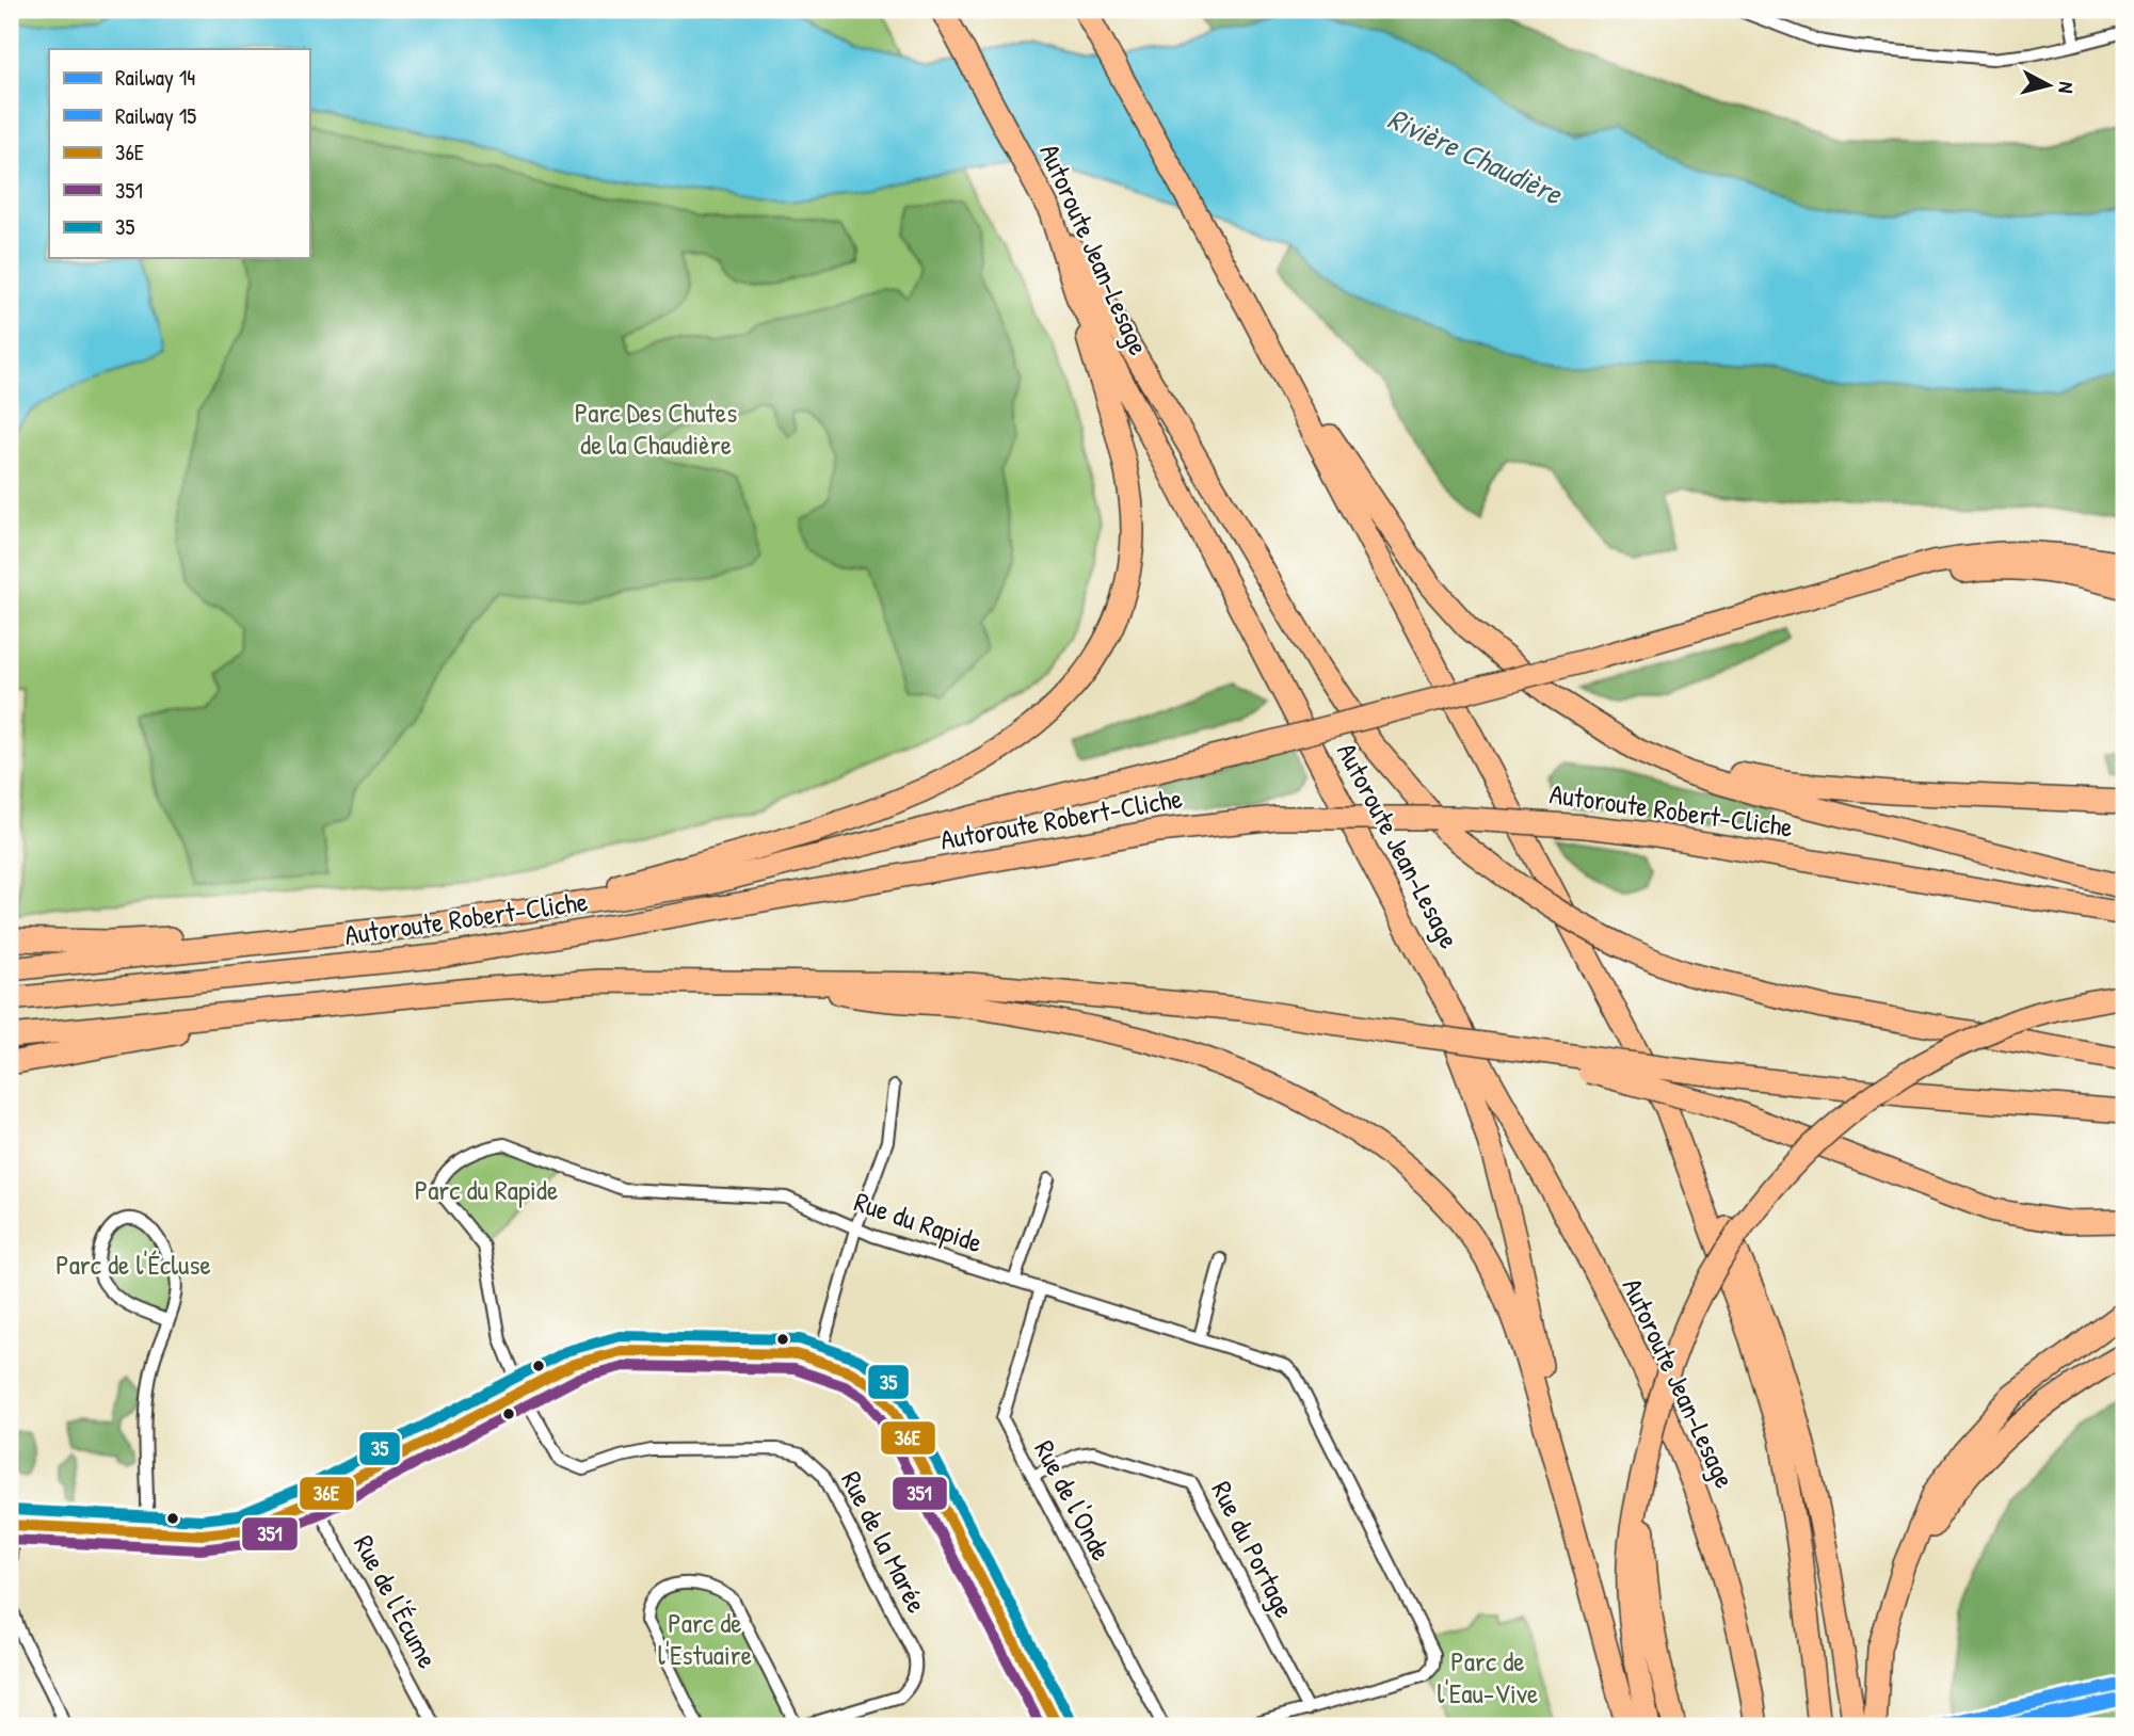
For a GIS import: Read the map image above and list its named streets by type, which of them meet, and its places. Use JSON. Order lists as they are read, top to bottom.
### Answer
{
  "streets": {
    "highway": ["Autoroute Jean-Lesage", "Autoroute Robert-Cliche"],
    "street": [
      "Rue du Rapide",
      "Rue de l'Onde",
      "Rue de la Marée",
      "Rue du Portage",
      "Rue de l'Écume"
    ]
  },
  "crossings": [
    ["Rue du Rapide", "Rue de l'Onde"],
    ["Rue du Rapide", "Rue de la Marée"],
    ["Rue du Rapide", "Rue du Portage"],
    ["Rue de l'Onde", "Rue du Portage"]
  ],
  "water": ["Rivière Chaudière"],
  "parks": [
    "Parc Des Chutes de la Chaudière",
    "Parc du Rapide",
    "Parc de l'Écluse",
    "Parc de l'Estuaire",
    "Parc de l'Eau-Vive"
  ],
  "lines": [
    "transit line 35",
    "transit line 36E",
    "transit line 351",
    "rail line 14",
    "rail line 15"
  ],
  "legend": [
    "Railway 14",
    "Railway 15",
    "36E",
    "351",
    "35"
  ],
  "north": "right"
}
